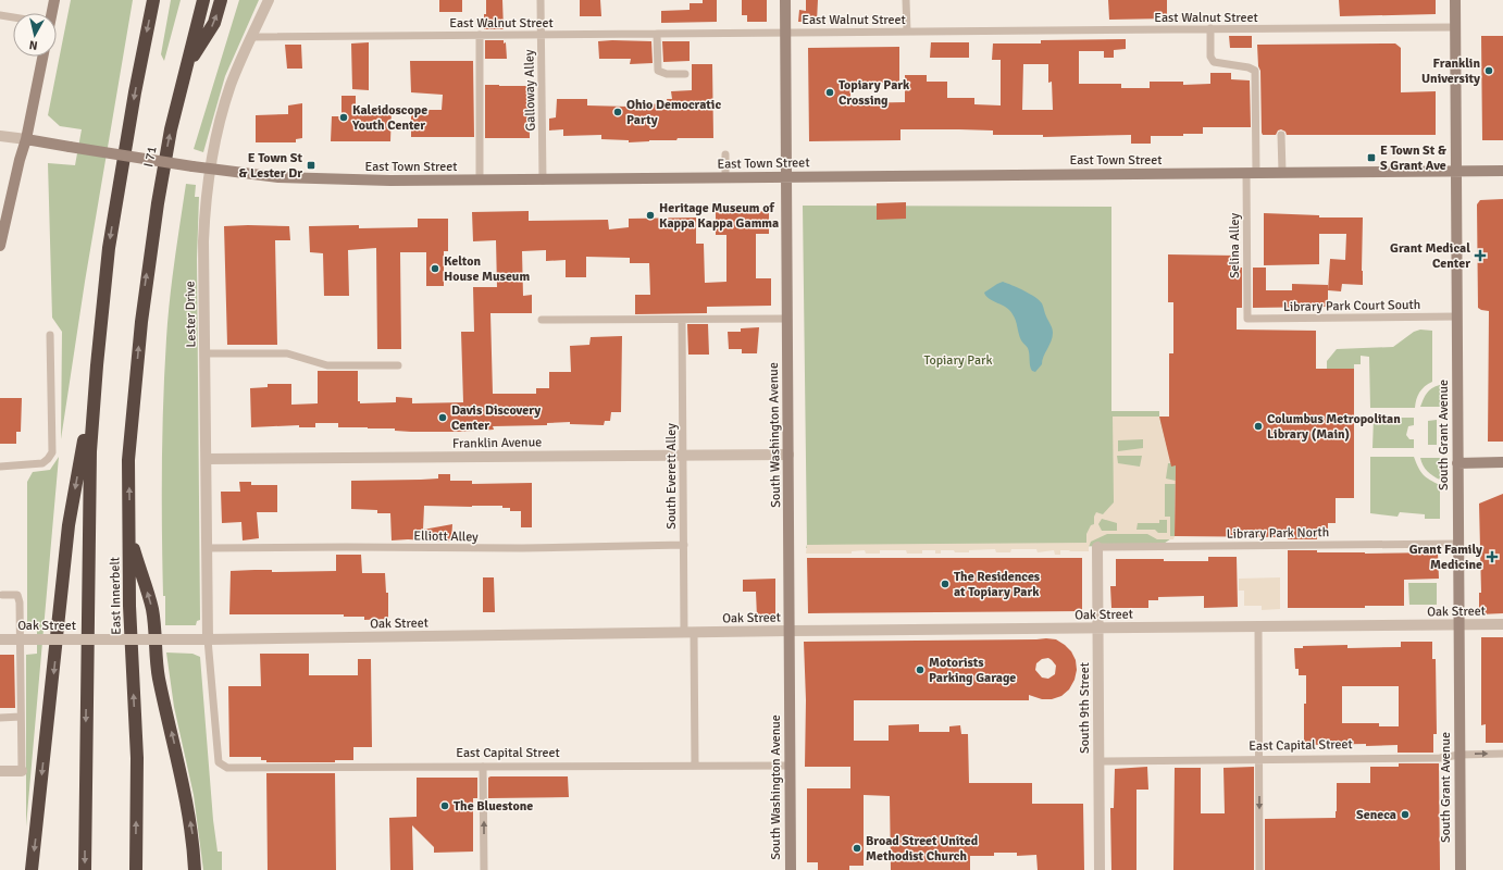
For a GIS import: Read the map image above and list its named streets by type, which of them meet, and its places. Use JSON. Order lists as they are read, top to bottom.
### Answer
{
  "streets": {
    "highway": ["I 71", "East Innerbelt"],
    "street": [
      "East Town Street",
      "Lester Drive",
      "South Washington Avenue",
      "South Grant Avenue",
      "Franklin Avenue",
      "Oak Street",
      "South 9th Street"
    ],
    "lane": [
      "East Walnut Street",
      "Galloway Alley",
      "Selina Alley",
      "Library Park Court South",
      "South Everett Alley",
      "Library Park North",
      "Elliott Alley",
      "East Capital Street"
    ]
  },
  "crossings": [
    ["East Walnut Street", "Galloway Alley"],
    ["East Walnut Street", "Selina Alley"],
    ["East Walnut Street", "Lester Drive"],
    ["East Walnut Street", "South Washington Avenue"],
    ["East Walnut Street", "South Grant Avenue"],
    ["Galloway Alley", "East Town Street"],
    ["I 71", "East Innerbelt"],
    ["East Town Street", "Selina Alley"],
    ["East Town Street", "Lester Drive"],
    ["East Town Street", "South Washington Avenue"],
    ["East Town Street", "South Grant Avenue"],
    ["Selina Alley", "Library Park Court South"],
    ["Library Park Court South", "South Grant Avenue"],
    ["Lester Drive", "Franklin Avenue"],
    ["Lester Drive", "Elliott Alley"],
    ["Lester Drive", "Oak Street"],
    ["Lester Drive", "East Capital Street"],
    ["South Washington Avenue", "Franklin Avenue"],
    ["South Washington Avenue", "Oak Street"],
    ["South Washington Avenue", "East Capital Street"],
    ["South Grant Avenue", "Library Park North"],
    ["South Grant Avenue", "Oak Street"],
    ["South Grant Avenue", "East Capital Street"],
    ["Franklin Avenue", "South Everett Alley"],
    ["South Everett Alley", "Elliott Alley"],
    ["South Everett Alley", "Oak Street"],
    ["South Everett Alley", "East Capital Street"],
    ["Library Park North", "South 9th Street"],
    ["Oak Street", "South 9th Street"],
    ["Oak Street", "East Capital Street"],
    ["South 9th Street", "East Capital Street"]
  ],
  "parks": ["Topiary Park"],
  "places": {
    "other": [
      "Franklin University",
      "Topiary Park Crossing",
      "Ohio Democratic Party",
      "Kaleidoscope Youth Center",
      "Heritage Museum of Kappa Kappa Gamma",
      "Kelton House Museum",
      "Davis Discovery Center",
      "Columbus Metropolitan Library (Main)",
      "The Residences at Topiary Park",
      "Motorists Parking Garage",
      "The Bluestone",
      "Seneca",
      "Broad Street United Methodist Church"
    ],
    "transit": ["E Town St & S Grant Ave", "E Town St & Lester Dr"],
    "health": ["Grant Medical Center", "Grant Family Medicine"]
  },
  "north": "bottom"
}
